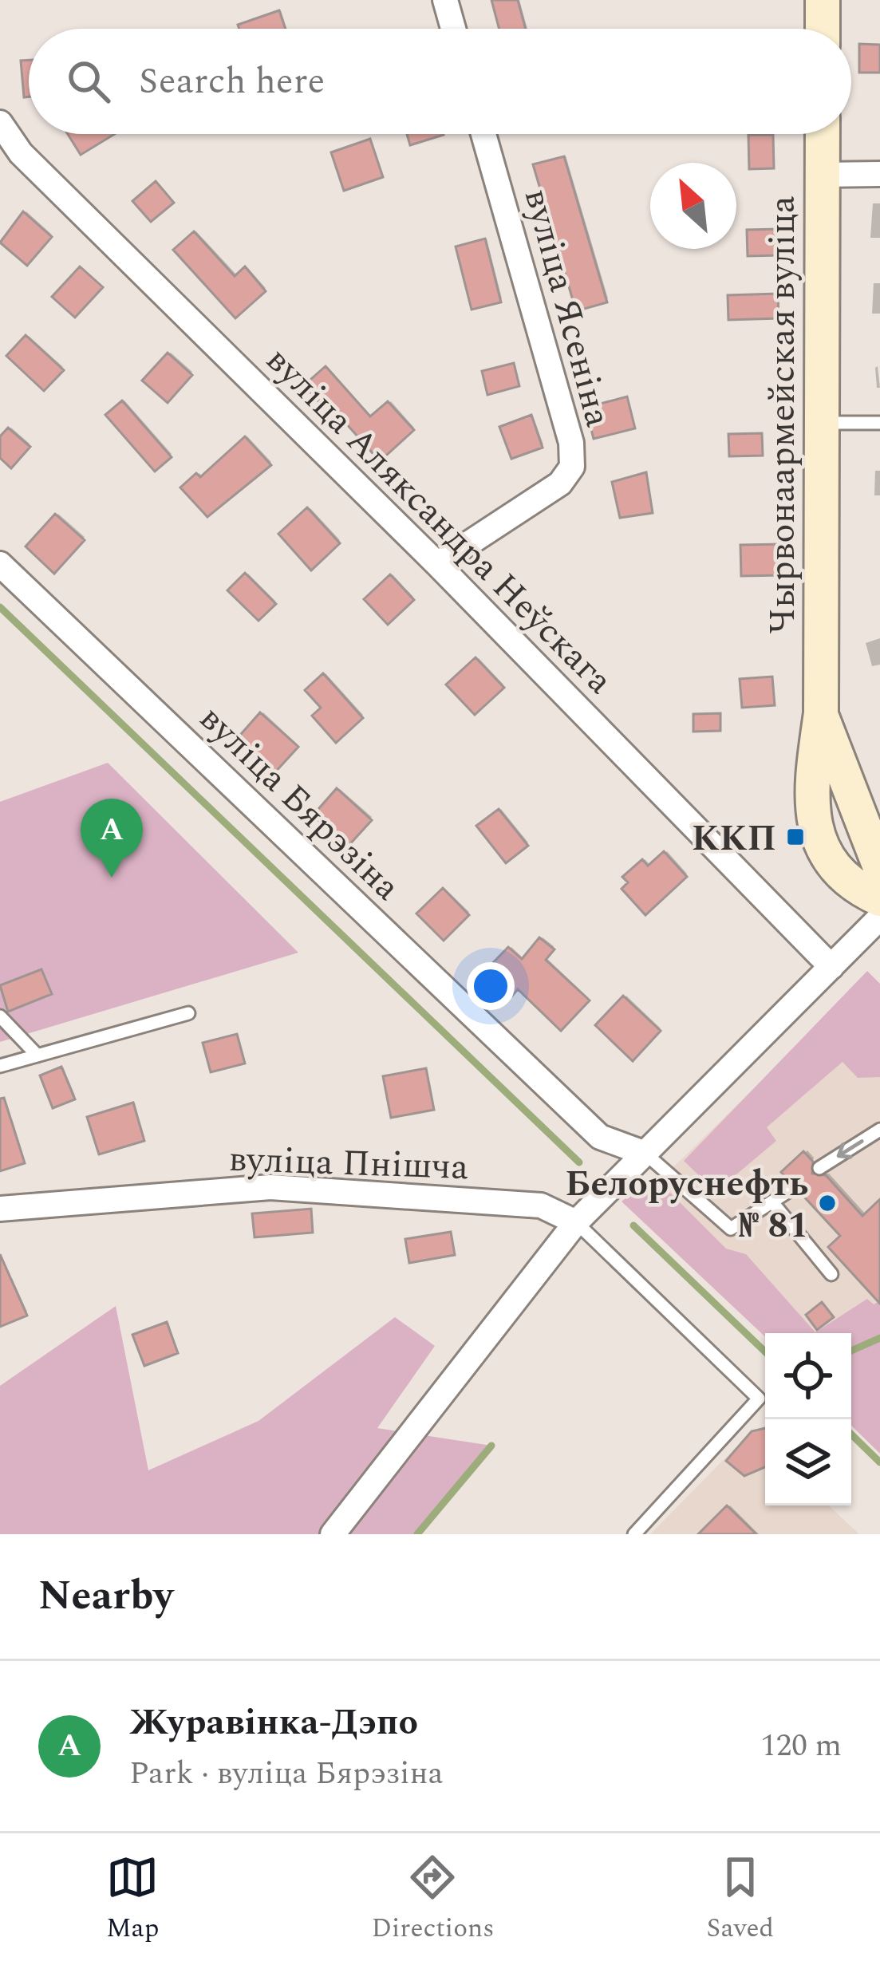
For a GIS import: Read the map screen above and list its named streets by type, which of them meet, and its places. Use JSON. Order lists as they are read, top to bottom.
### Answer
{
  "streets": {
    "main road": ["Чырвонаармейская вуліца"],
    "street": [
      "вуліца Ясеніна",
      "вуліца Аляксандра Неўскага",
      "вуліца Бярэзіна",
      "вуліца Пнішча"
    ]
  },
  "crossings": [
    ["вуліца Ясеніна", "вуліца Аляксандра Неўскага"]
  ],
  "places": {
    "transit": ["ККП"],
    "other": ["Белоруснефть № 81"]
  },
  "north": "top left",
  "page": {
    "search": "Search here",
    "pins": "A",
    "heading": "Nearby",
    "list": [
      {
        "mark": "A",
        "name": "Журавінка-Дэпо",
        "note": "Park · вуліца Бярэзіна",
        "value": "120 m"
      }
    ],
    "nav": ["Map", "Directions", "Saved"]
  }
}
